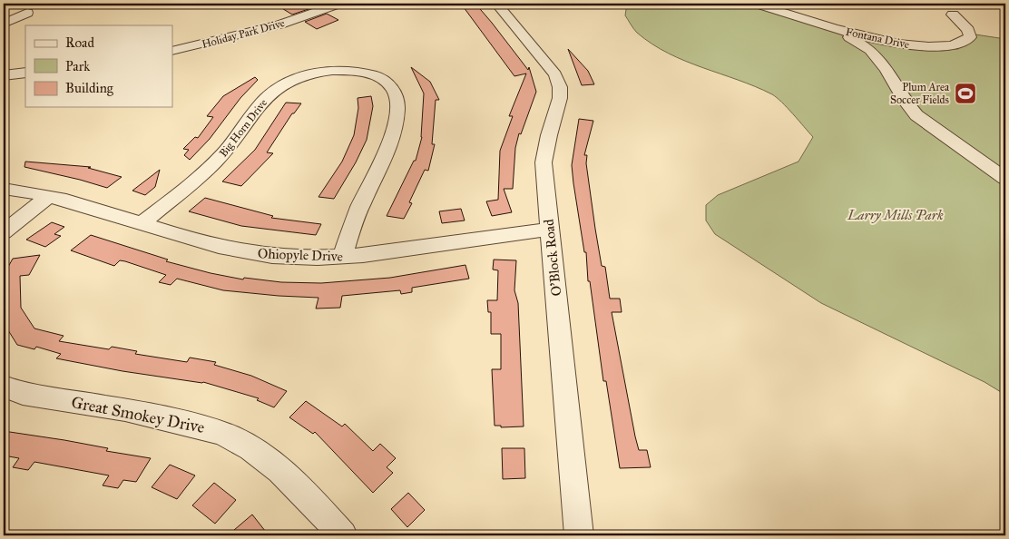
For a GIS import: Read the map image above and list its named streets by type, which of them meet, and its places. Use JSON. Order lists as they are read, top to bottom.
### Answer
{
  "streets": {
    "street": [
      "Holiday Park Drive",
      "Fontana Drive",
      "Big Horn Drive",
      "Ohiopyle Drive",
      "O'Block Road",
      "Great Smokey Drive"
    ]
  },
  "crossings": [
    ["Big Horn Drive", "Ohiopyle Drive"],
    ["Ohiopyle Drive", "O'Block Road"]
  ],
  "parks": ["Larry Mills Park"],
  "places": {
    "sports": ["Plum Area Soccer Fields"]
  },
  "legend": ["Road", "Park", "Building"]
}
